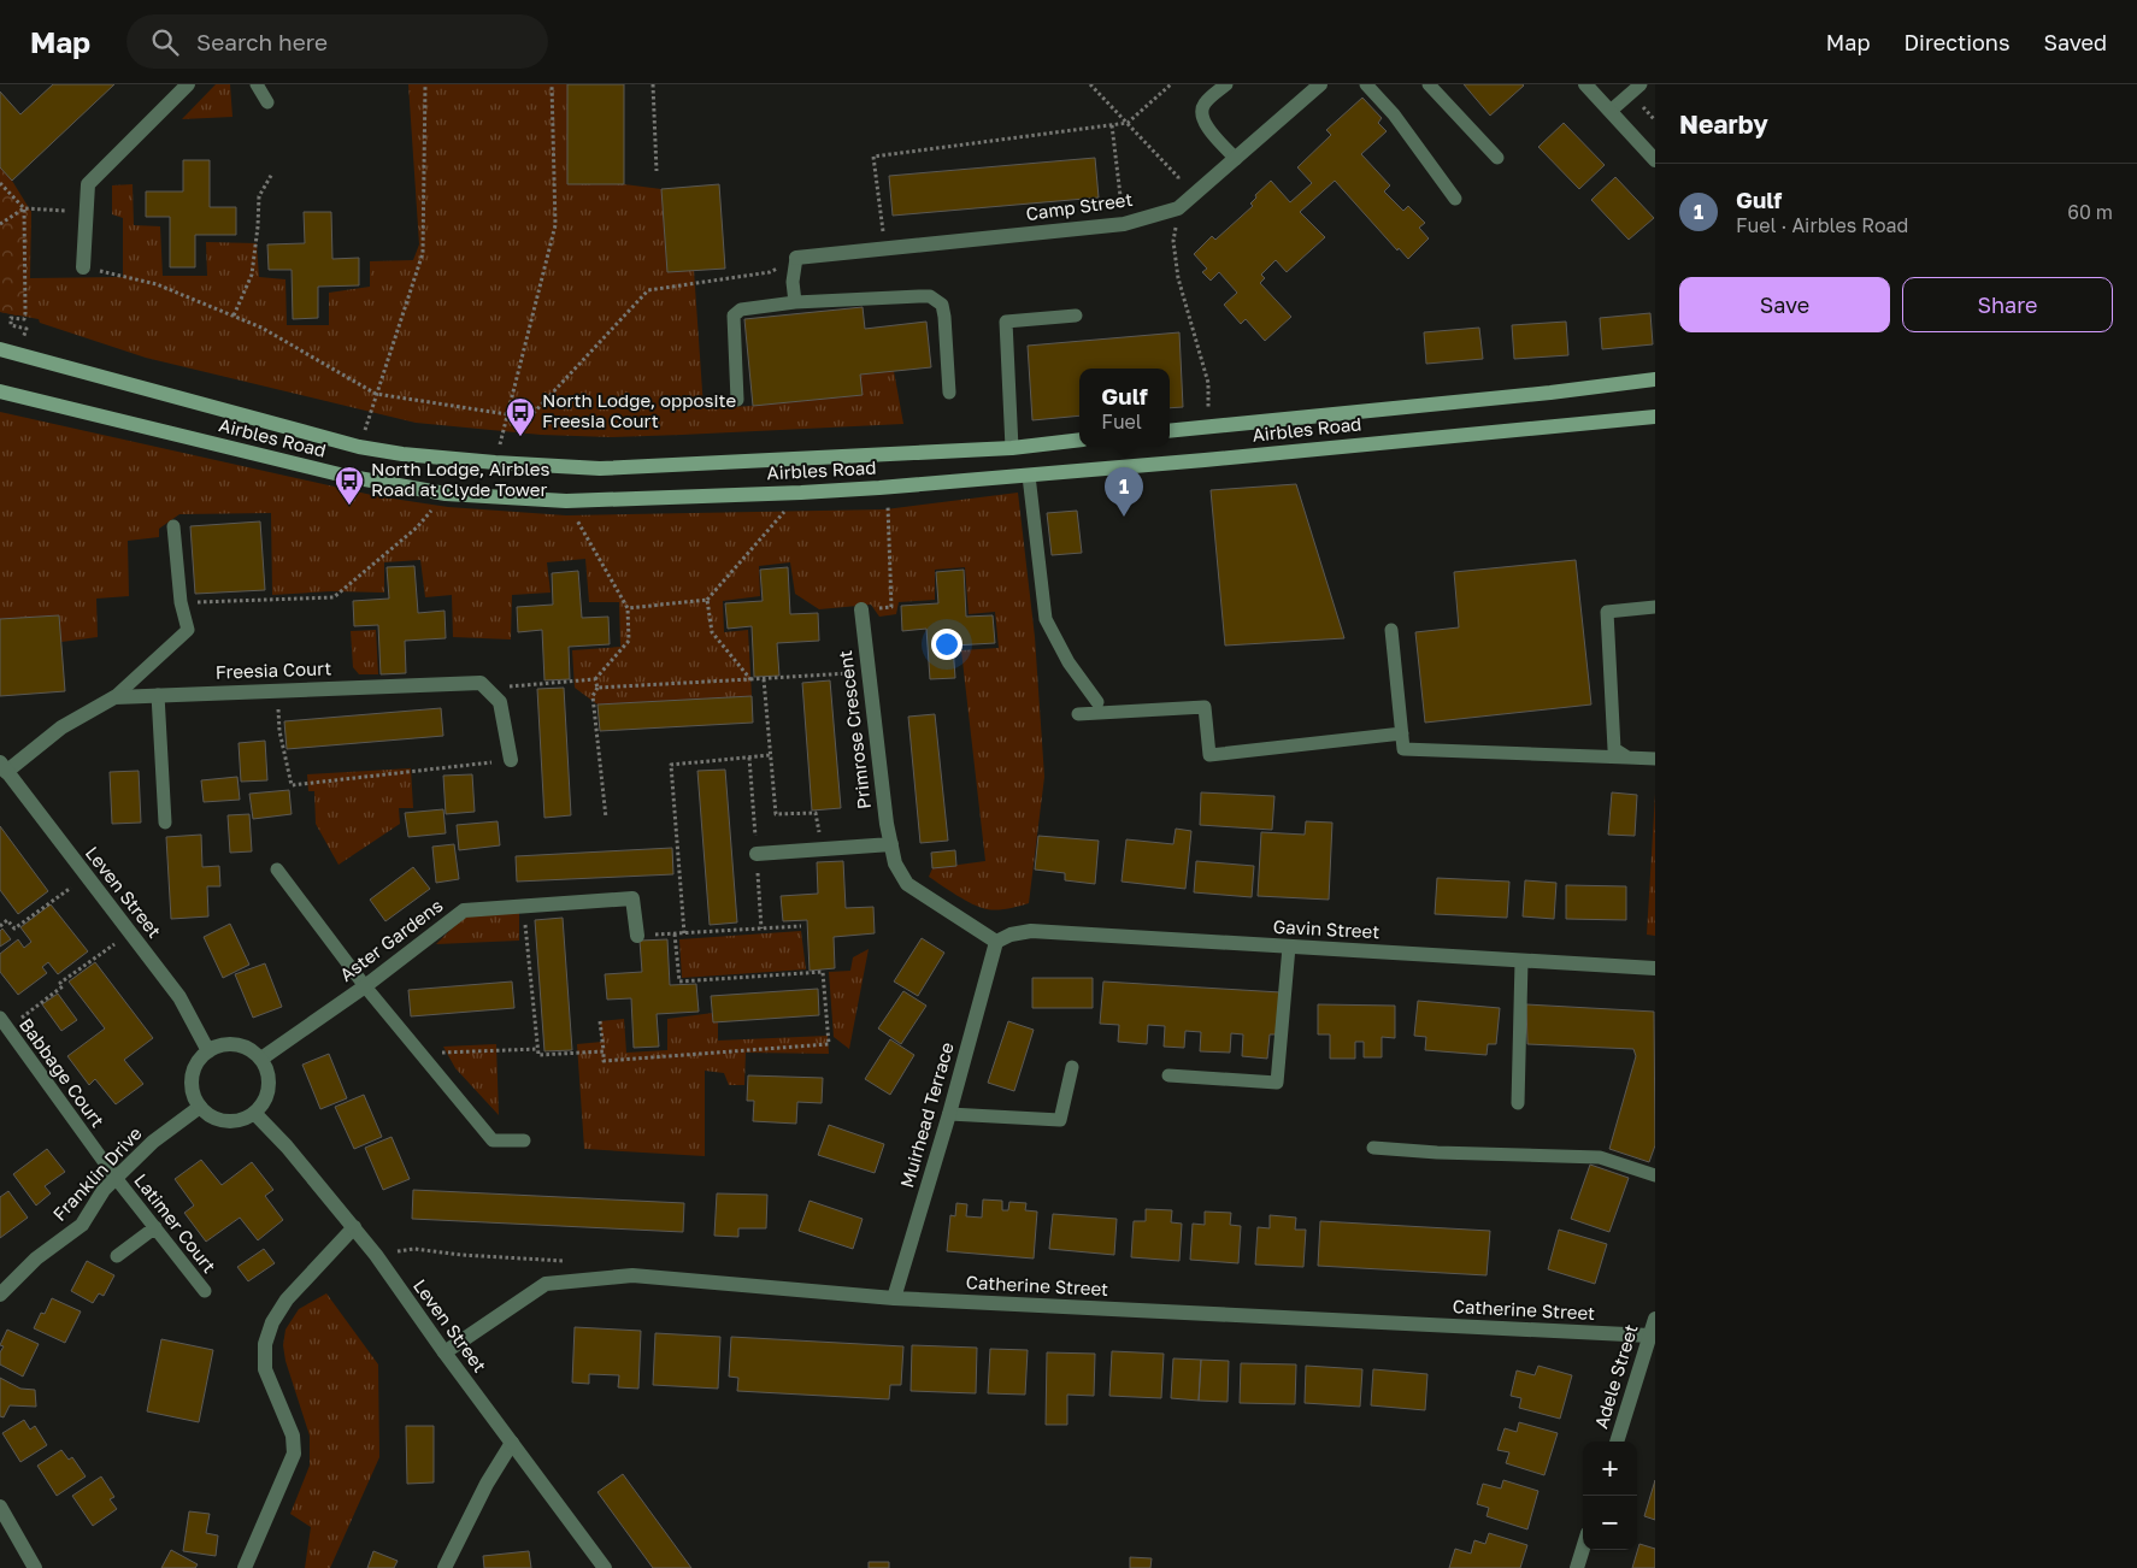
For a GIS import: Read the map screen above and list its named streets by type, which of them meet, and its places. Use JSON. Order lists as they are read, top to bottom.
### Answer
{
  "streets": {
    "main road": ["Airbles Road"],
    "street": [
      "Camp Street",
      "Freesia Court",
      "Primrose Crescent",
      "Leven Street",
      "Gavin Street",
      "Aster Gardens",
      "Muirhead Terrace",
      "Franklin Drive",
      "Catherine Street",
      "Adele Street"
    ],
    "lane": ["Babbage Court", "Latimer Court"]
  },
  "crossings": [
    ["Freesia Court", "Leven Street"],
    ["Primrose Crescent", "Gavin Street"],
    ["Primrose Crescent", "Muirhead Terrace"],
    ["Leven Street", "Aster Gardens"],
    ["Leven Street", "Franklin Drive"],
    ["Leven Street", "Catherine Street"],
    ["Gavin Street", "Muirhead Terrace"],
    ["Aster Gardens", "Franklin Drive"],
    ["Babbage Court", "Franklin Drive"],
    ["Babbage Court", "Latimer Court"],
    ["Muirhead Terrace", "Catherine Street"],
    ["Franklin Drive", "Latimer Court"],
    ["Catherine Street", "Adele Street"]
  ],
  "places": {
    "bus stop": ["North Lodge, opposite Freesia Court", "North Lodge, Airbles Road at Clyde Tower"]
  },
  "page": {
    "header": "Map",
    "search": "Search here",
    "nav": ["Map", "Directions", "Saved"],
    "heading": "Nearby",
    "list": [
      {
        "mark": "1",
        "name": "Gulf",
        "note": "Fuel · Airbles Road",
        "value": "60 m"
      }
    ],
    "buttons": ["Save", "Share"],
    "popup": ["Gulf", "Fuel"],
    "pins": "1",
    "map_buttons": ["+", "−"]
  }
}
